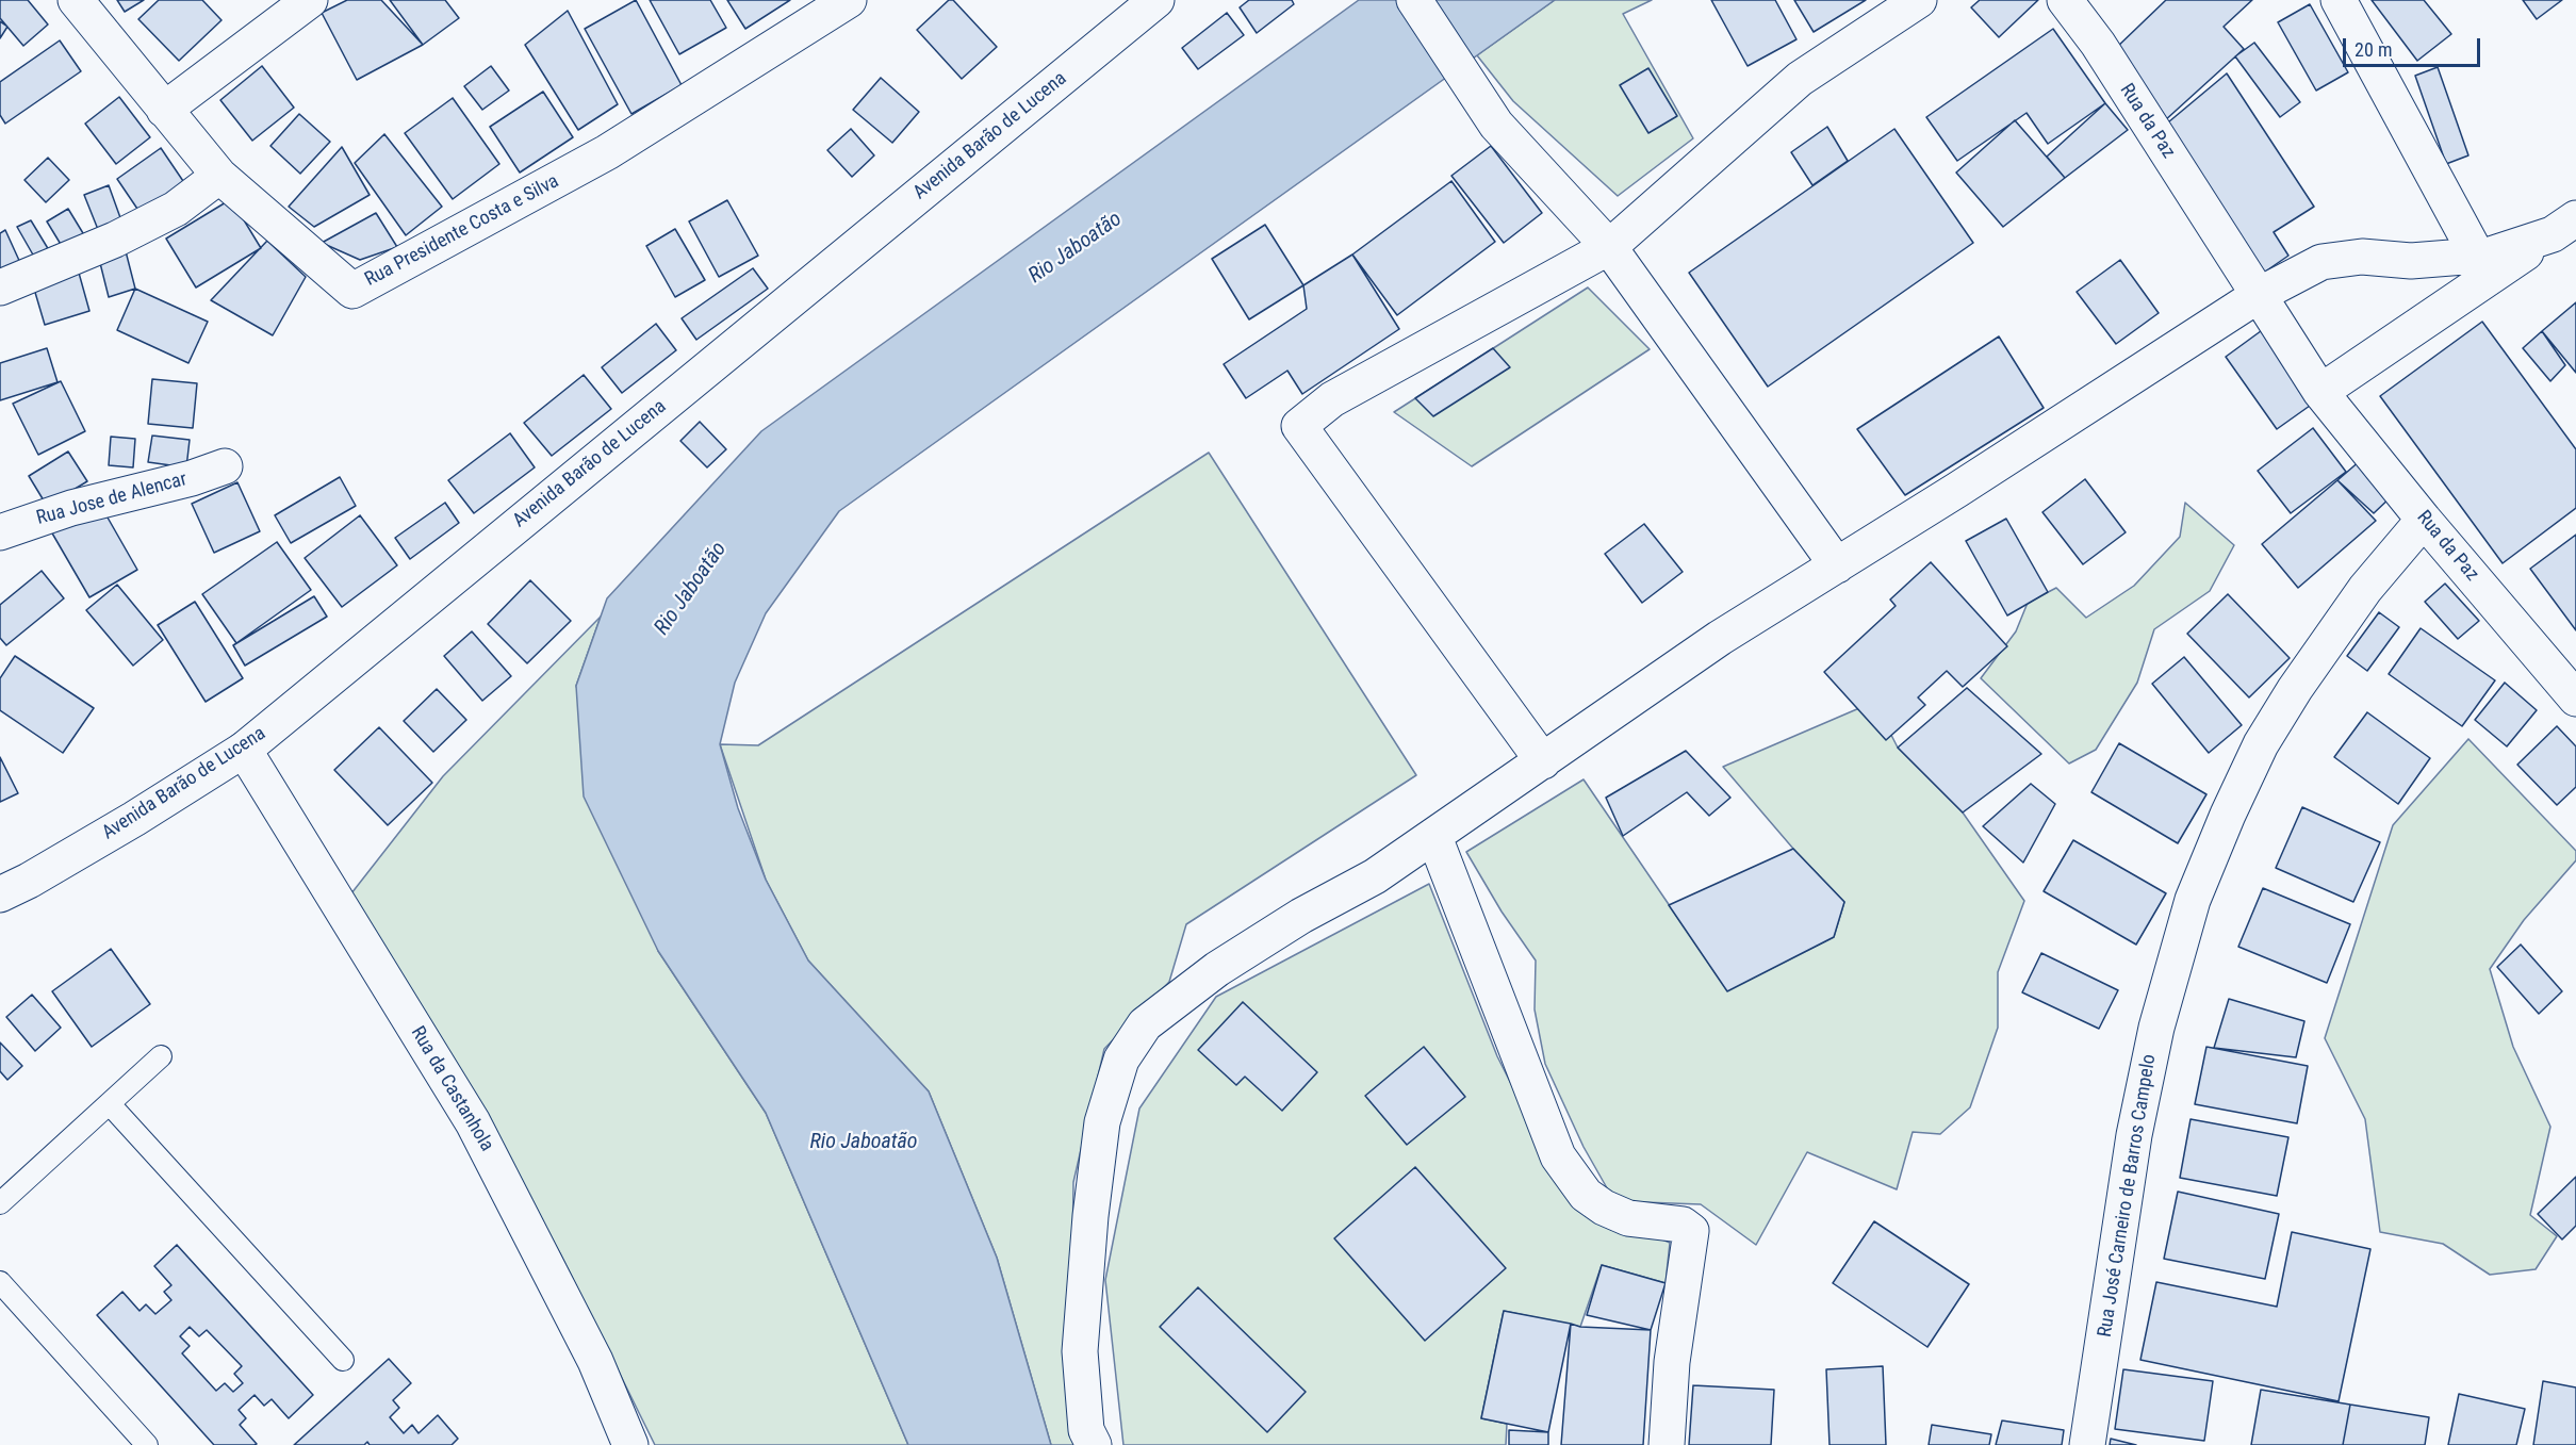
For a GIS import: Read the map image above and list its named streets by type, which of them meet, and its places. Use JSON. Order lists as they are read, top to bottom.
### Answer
{
  "streets": {
    "street": [
      "Rua da Paz",
      "Avenida Barão de Lucena",
      "Rua Presidente Costa e Silva",
      "Rua Jose de Alencar",
      "Rua da Castanhola",
      "Rua José Carneiro de Barros Campelo"
    ]
  },
  "crossings": [
    ["Rua da Paz", "Rua José Carneiro de Barros Campelo"],
    ["Avenida Barão de Lucena", "Rua da Castanhola"]
  ],
  "water": ["Rio Jaboatão"],
  "scale_bar": "20 m"
}
